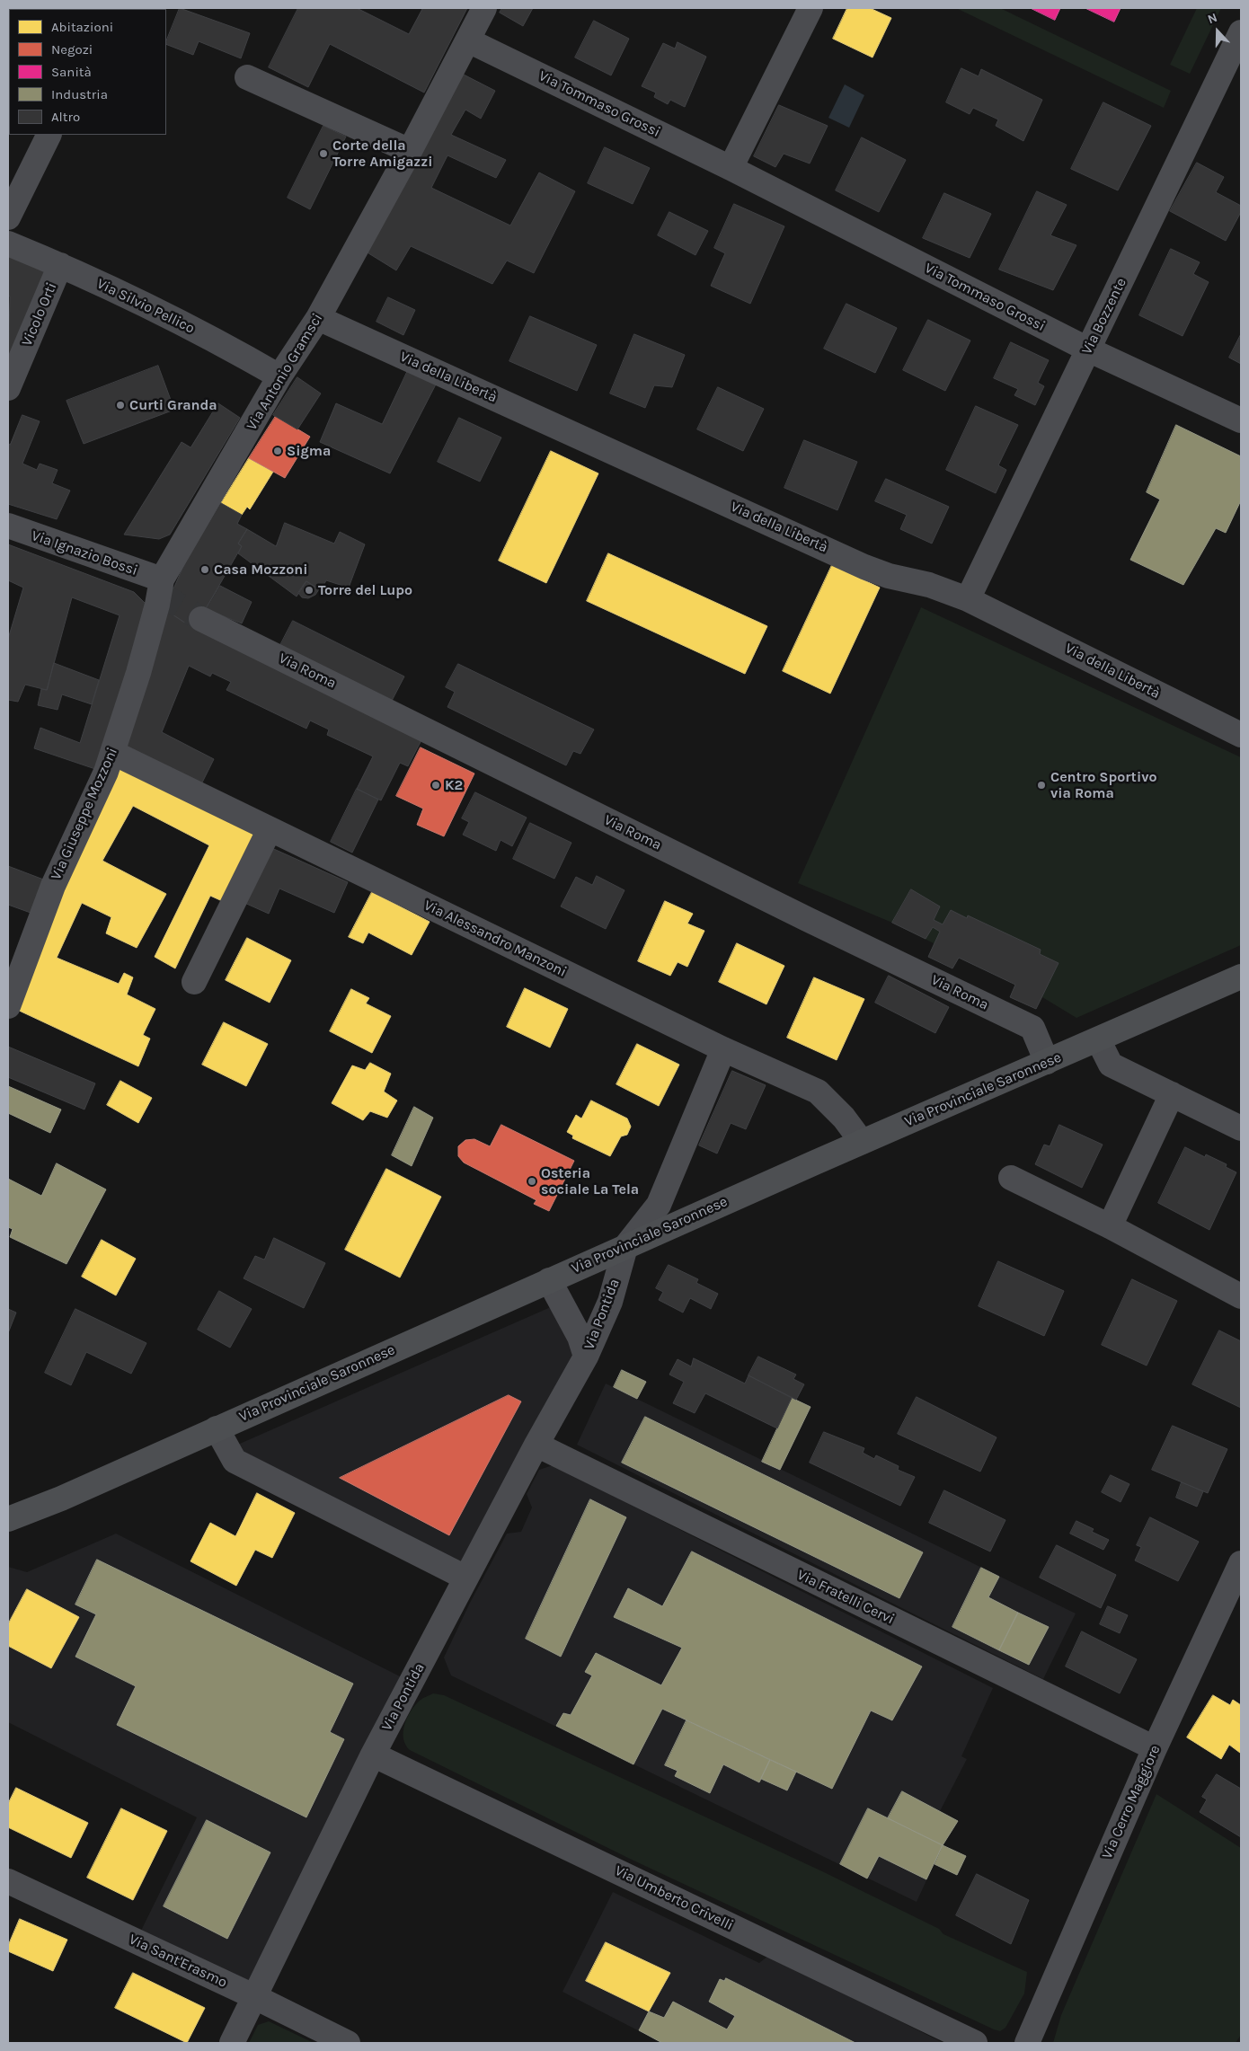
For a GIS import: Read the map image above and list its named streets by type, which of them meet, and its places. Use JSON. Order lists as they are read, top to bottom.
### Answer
{
  "streets": {
    "main road": ["Via Provinciale Saronnese"],
    "street": [
      "Via Tommaso Grossi",
      "Via Silvio Pellico",
      "Vicolo Orti",
      "Via Bozzente",
      "Via Antonio Gramsci",
      "Via della Libertà",
      "Via Ignazio Bossi",
      "Via Roma",
      "Via Giuseppe Mozzoni",
      "Via Alessandro Manzoni",
      "Via Pontida",
      "Via Fratelli Cervi",
      "Via Cerro Maggiore",
      "Via Umberto Crivelli",
      "Via Sant'Erasmo"
    ]
  },
  "crossings": [
    ["Via Tommaso Grossi", "Via Bozzente"],
    ["Via Tommaso Grossi", "Via Antonio Gramsci"],
    ["Via Silvio Pellico", "Vicolo Orti"],
    ["Via Silvio Pellico", "Via Antonio Gramsci"],
    ["Via Bozzente", "Via della Libertà"],
    ["Via Antonio Gramsci", "Via della Libertà"],
    ["Via Antonio Gramsci", "Via Ignazio Bossi"],
    ["Via Antonio Gramsci", "Via Giuseppe Mozzoni"],
    ["Via Ignazio Bossi", "Via Giuseppe Mozzoni"],
    ["Via Roma", "Via Provinciale Saronnese"],
    ["Via Giuseppe Mozzoni", "Via Alessandro Manzoni"],
    ["Via Alessandro Manzoni", "Via Provinciale Saronnese"],
    ["Via Provinciale Saronnese", "Via Pontida"],
    ["Via Pontida", "Via Fratelli Cervi"],
    ["Via Pontida", "Via Umberto Crivelli"],
    ["Via Pontida", "Via Sant'Erasmo"],
    ["Via Fratelli Cervi", "Via Cerro Maggiore"]
  ],
  "places": [
    "Corte della Torre Amigazzi",
    "Curti Granda",
    "Sigma",
    "Casa Mozzoni",
    "Torre del Lupo",
    "K2",
    "Centro Sportivo via Roma",
    "Osteria sociale La Tela"
  ],
  "legend": [
    "Abitazioni",
    "Negozi",
    "Sanità",
    "Industria",
    "Altro"
  ],
  "north": "top"
}
